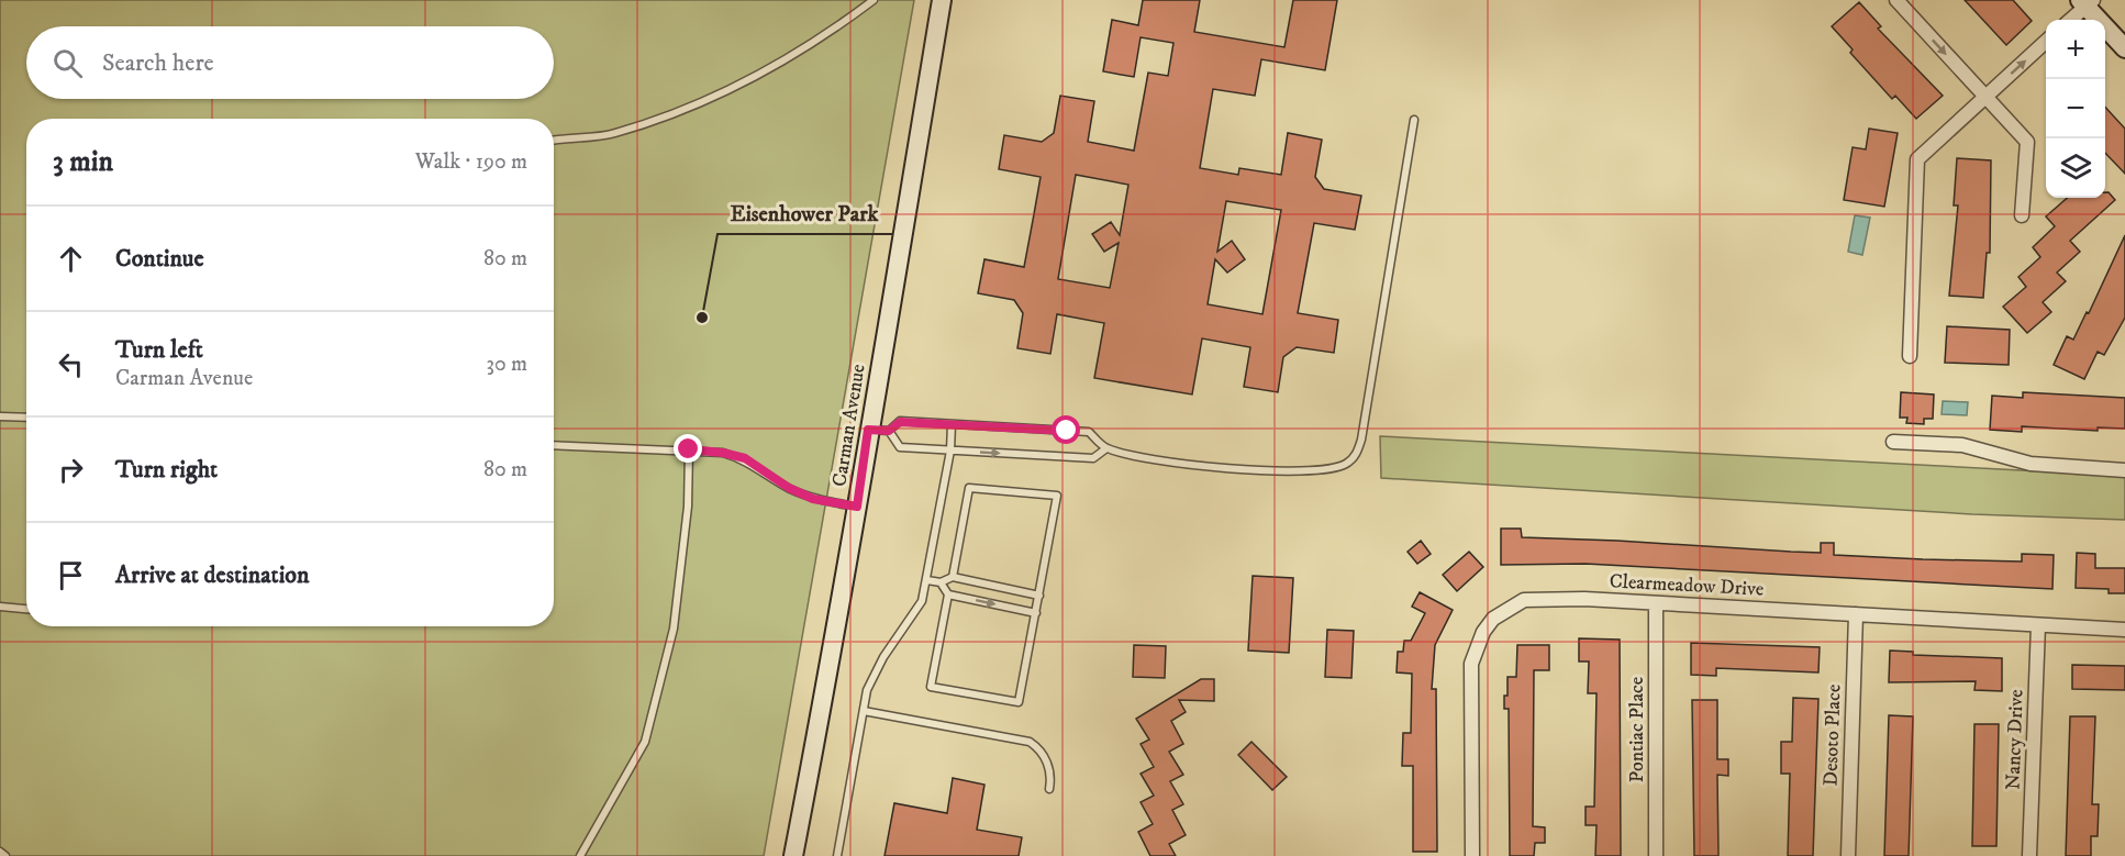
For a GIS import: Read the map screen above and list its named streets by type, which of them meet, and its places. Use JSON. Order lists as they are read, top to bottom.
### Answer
{
  "streets": {
    "main road": ["Carman Avenue"],
    "street": [
      "Clearmeadow Drive",
      "Pontiac Place",
      "Desoto Place",
      "Nancy Drive"
    ]
  },
  "crossings": [
    ["Clearmeadow Drive", "Pontiac Place"],
    ["Clearmeadow Drive", "Desoto Place"],
    ["Clearmeadow Drive", "Nancy Drive"]
  ],
  "places": ["Eisenhower Park"],
  "page": {
    "map_buttons": ["+", "−"],
    "search": "Search here",
    "heading": ["3 min", "Walk · 190 m"],
    "list": [
      ["Continue", "80 m"],
      ["Turn left", "Carman Avenue", "30 m"],
      ["Turn right", "80 m"],
      "Arrive at destination"
    ]
  }
}
